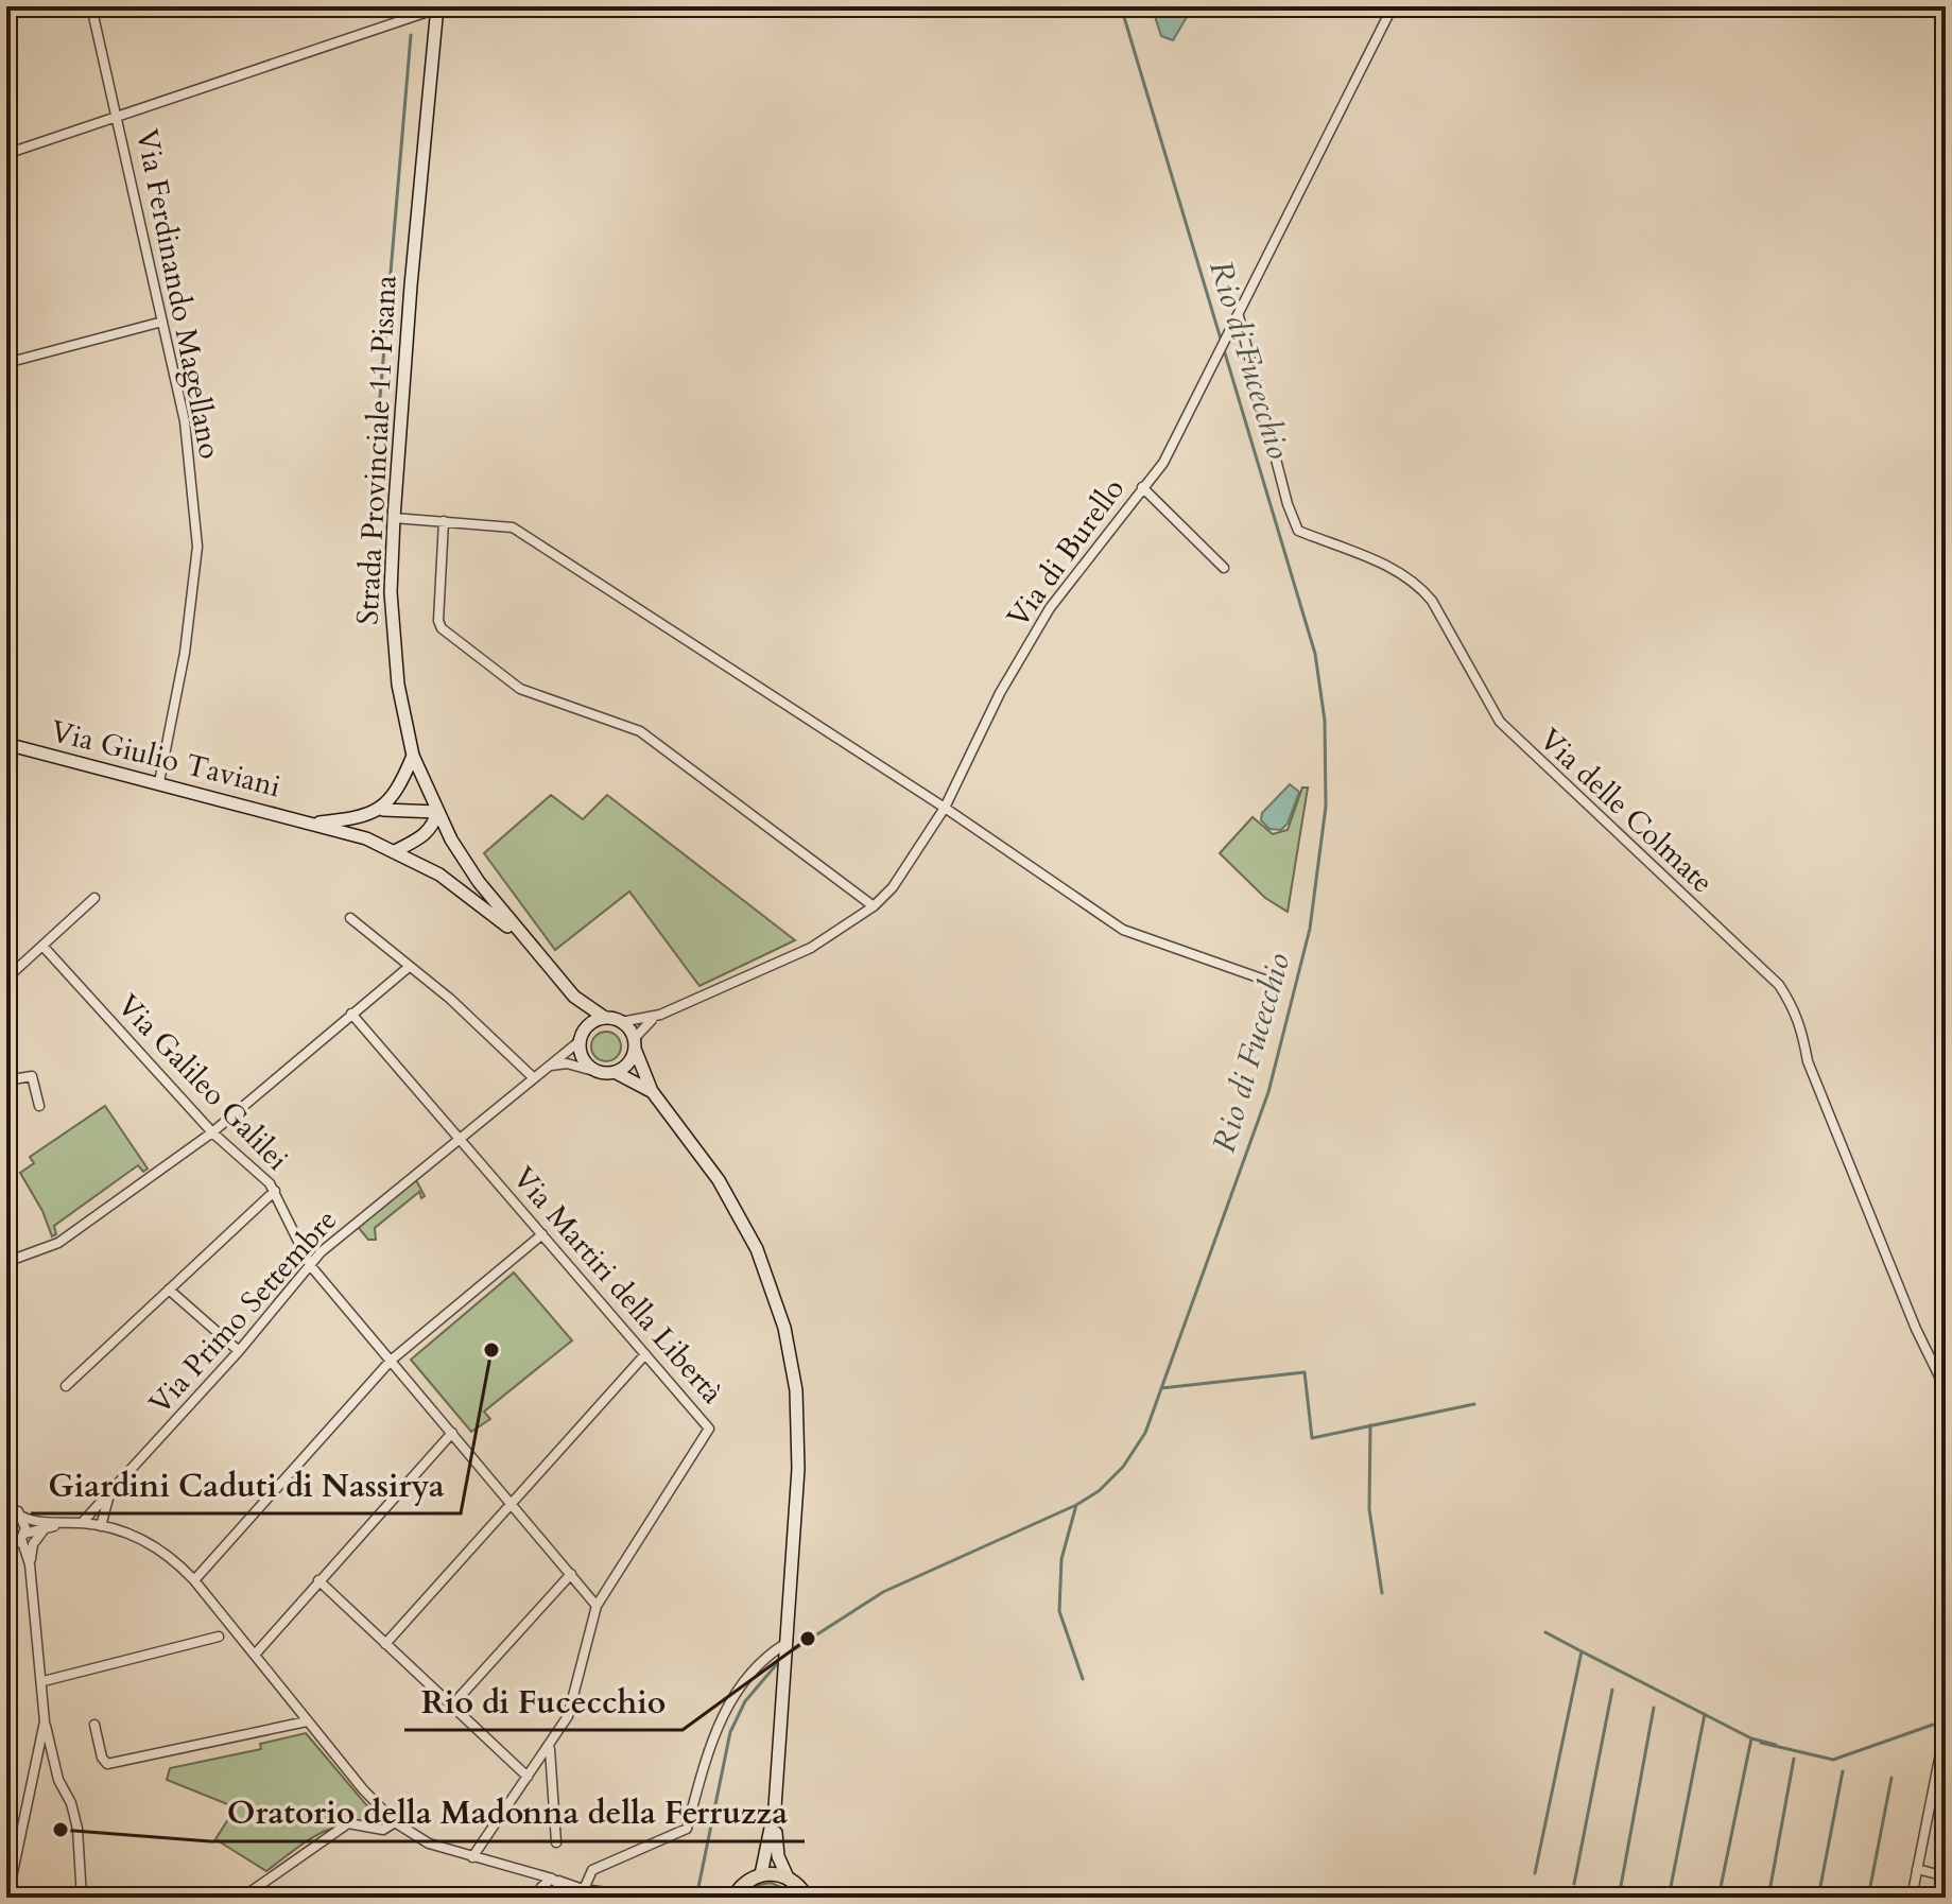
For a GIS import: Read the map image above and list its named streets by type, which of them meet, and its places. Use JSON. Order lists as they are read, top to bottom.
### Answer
{
  "streets": {
    "main road": ["Strada Provinciale 11 Pisana", "Via Giulio Taviani"],
    "street": [
      "Via Ferdinando Magellano",
      "Via di Burello",
      "Via delle Colmate",
      "Via Galileo Galilei",
      "Via Martiri della Libertà",
      "Via Primo Settembre"
    ]
  },
  "crossings": [
    ["Via Ferdinando Magellano", "Via Giulio Taviani"],
    ["Strada Provinciale 11 Pisana", "Via di Burello"],
    ["Strada Provinciale 11 Pisana", "Via Giulio Taviani"],
    ["Via di Burello", "Via delle Colmate"],
    ["Via Galileo Galilei", "Via Martiri della Libertà"],
    ["Via Galileo Galilei", "Via Primo Settembre"],
    ["Via Martiri della Libertà", "Via Primo Settembre"]
  ],
  "water": ["Rio di Fucecchio"],
  "places": ["Giardini Caduti di Nassirya", "Rio di Fucecchio", "Oratorio della Madonna della Ferruzza"]
}
